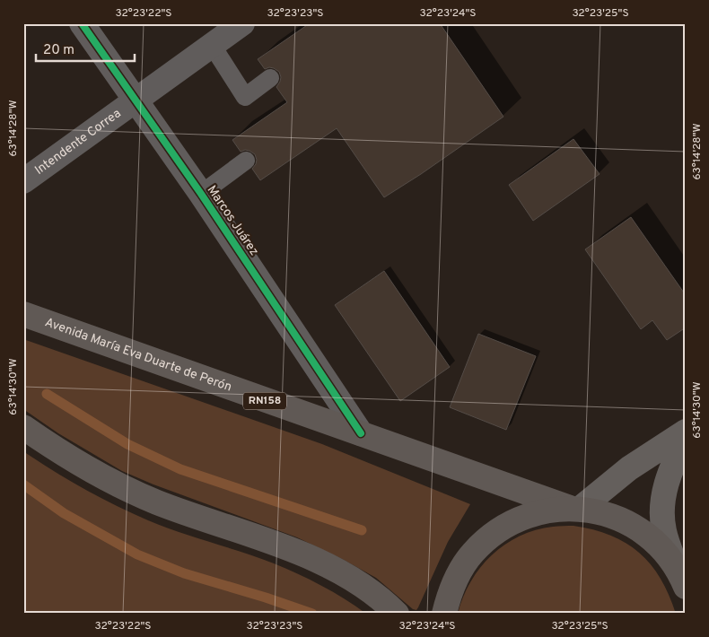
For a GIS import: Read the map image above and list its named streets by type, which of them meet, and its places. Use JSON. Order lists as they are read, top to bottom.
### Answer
{
  "streets": {
    "highway": ["Avenida María Eva Duarte de Perón", "RN158"],
    "street": ["Intendente Correa", "Marcos Juárez"]
  },
  "crossings": [
    ["Intendente Correa", "Marcos Juárez"],
    ["Marcos Juárez", "Avenida María Eva Duarte de Perón"],
    ["Avenida María Eva Duarte de Perón", "RN158"]
  ],
  "scale_bar": "20 m",
  "coordinates": [
    "32°23'22\"S",
    "32°23'23\"S",
    "32°23'24\"S",
    "32°23'25\"S",
    "63°14'28\"W",
    "63°14'30\"W"
  ]
}
